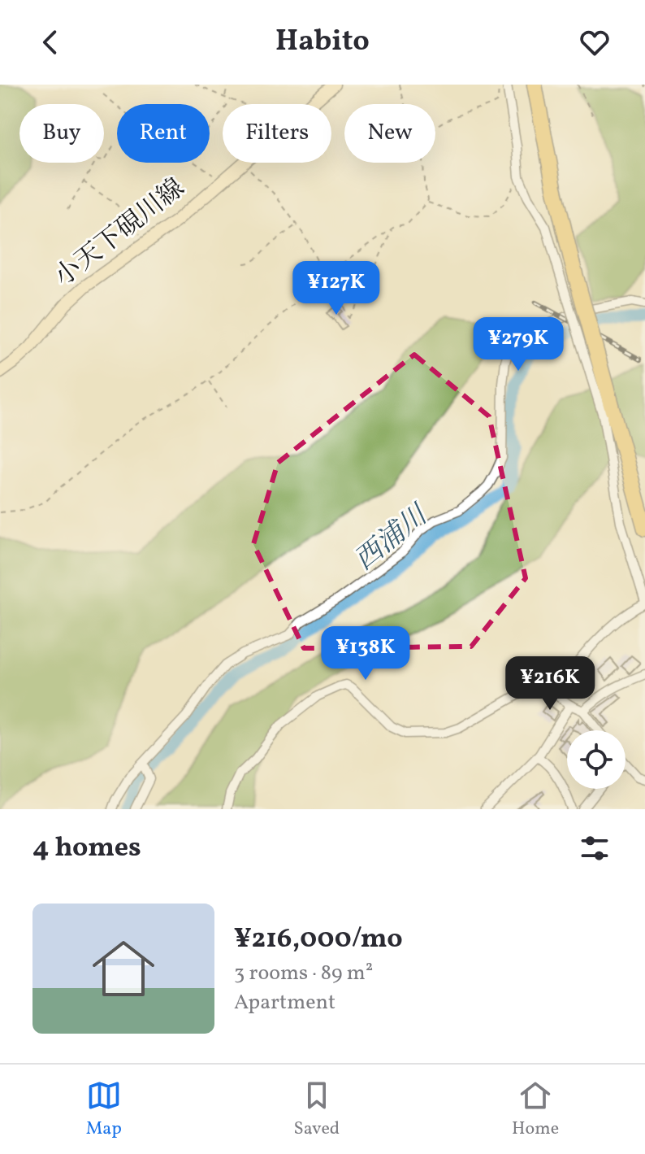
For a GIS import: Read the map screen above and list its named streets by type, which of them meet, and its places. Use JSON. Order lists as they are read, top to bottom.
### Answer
{
  "streets": {
    "main road": ["小天下硯川線"]
  },
  "water": ["西浦川"],
  "page": {
    "header": "Habito",
    "chip": [
      "Buy",
      "Rent",
      "Filters",
      "New"
    ],
    "price": [
      "¥127K",
      "¥279K",
      "¥138K",
      "¥216K"
    ],
    "heading": "4 homes",
    "list": [
      {
        "name": "¥216,000/mo",
        "note": "3 rooms · 89 m² · Apartment"
      }
    ],
    "tabs": ["Map", "Saved", "Home"]
  }
}
